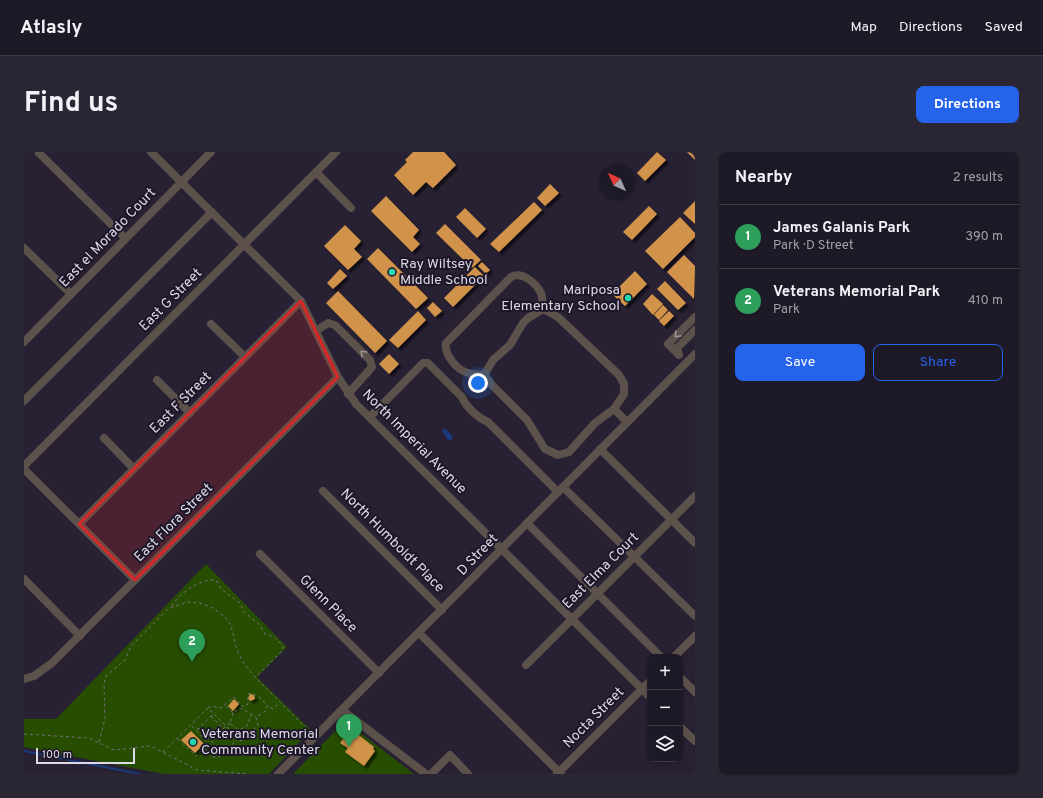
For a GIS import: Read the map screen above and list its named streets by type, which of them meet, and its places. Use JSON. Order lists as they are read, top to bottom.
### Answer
{
  "streets": {
    "street": [
      "East el Morado Court",
      "East G Street",
      "East F Street",
      "North Imperial Avenue",
      "East Flora Street",
      "North Humboldt Place",
      "D Street",
      "East Elma Court",
      "Glenn Place",
      "Nocta Street"
    ]
  },
  "crossings": [
    ["East el Morado Court", "North Imperial Avenue"],
    ["East G Street", "North Imperial Avenue"],
    ["East F Street", "North Imperial Avenue"],
    ["North Imperial Avenue", "East Flora Street"],
    ["North Imperial Avenue", "D Street"],
    ["North Imperial Avenue", "East Elma Court"],
    ["North Imperial Avenue", "Nocta Street"],
    ["North Humboldt Place", "D Street"],
    ["D Street", "Glenn Place"]
  ],
  "places": ["Ray Wiltsey Middle School", "Mariposa Elementary School", "Veterans Memorial Community Center"],
  "scale_bar": "100 m",
  "north": "top left",
  "page": {
    "header": "Atlasly",
    "nav": ["Map", "Directions", "Saved"],
    "title": "Find us",
    "buttons": [
      "Directions",
      ["Save", "Share"]
    ],
    "heading": ["Nearby", "2 results"],
    "list": [
      {
        "mark": "1",
        "name": "James Galanis Park",
        "note": "Park · D Street",
        "value": "390 m"
      },
      {
        "mark": "2",
        "name": "Veterans Memorial Park",
        "note": "Park",
        "value": "410 m"
      }
    ],
    "pins": ["2", "1"],
    "map_buttons": ["+", "−"],
    "scale": "100 m"
  }
}
